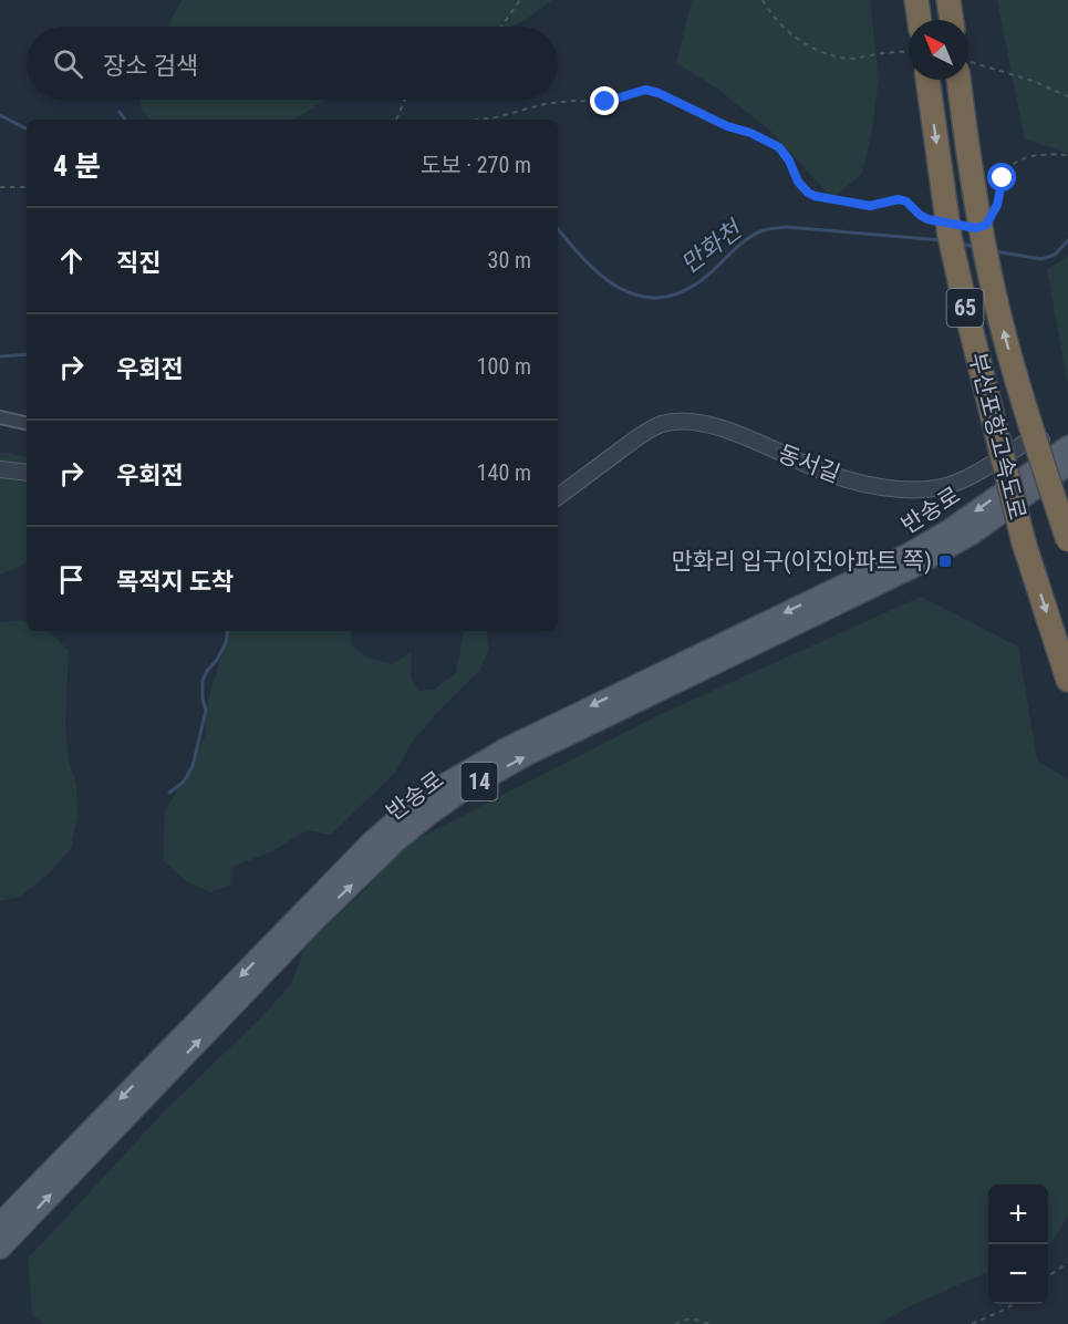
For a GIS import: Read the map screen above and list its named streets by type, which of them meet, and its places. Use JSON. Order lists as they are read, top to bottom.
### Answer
{
  "streets": {
    "highway": ["65", "부산포항고속도로"],
    "main road": ["반송로", "14"],
    "street": ["동서길"]
  },
  "crossings": [
    ["동서길", "반송로"]
  ],
  "water": ["만화천"],
  "places": {
    "transit": ["만화리 입구(이진아파트 쪽)"]
  },
  "north": "top left",
  "page": {
    "search": "장소 검색",
    "heading": ["4 분", "도보 · 270 m"],
    "list": [
      ["직진", "30 m"],
      ["우회전", "100 m"],
      ["우회전", "140 m"],
      "목적지 도착"
    ],
    "map_buttons": ["+", "−"]
  }
}
